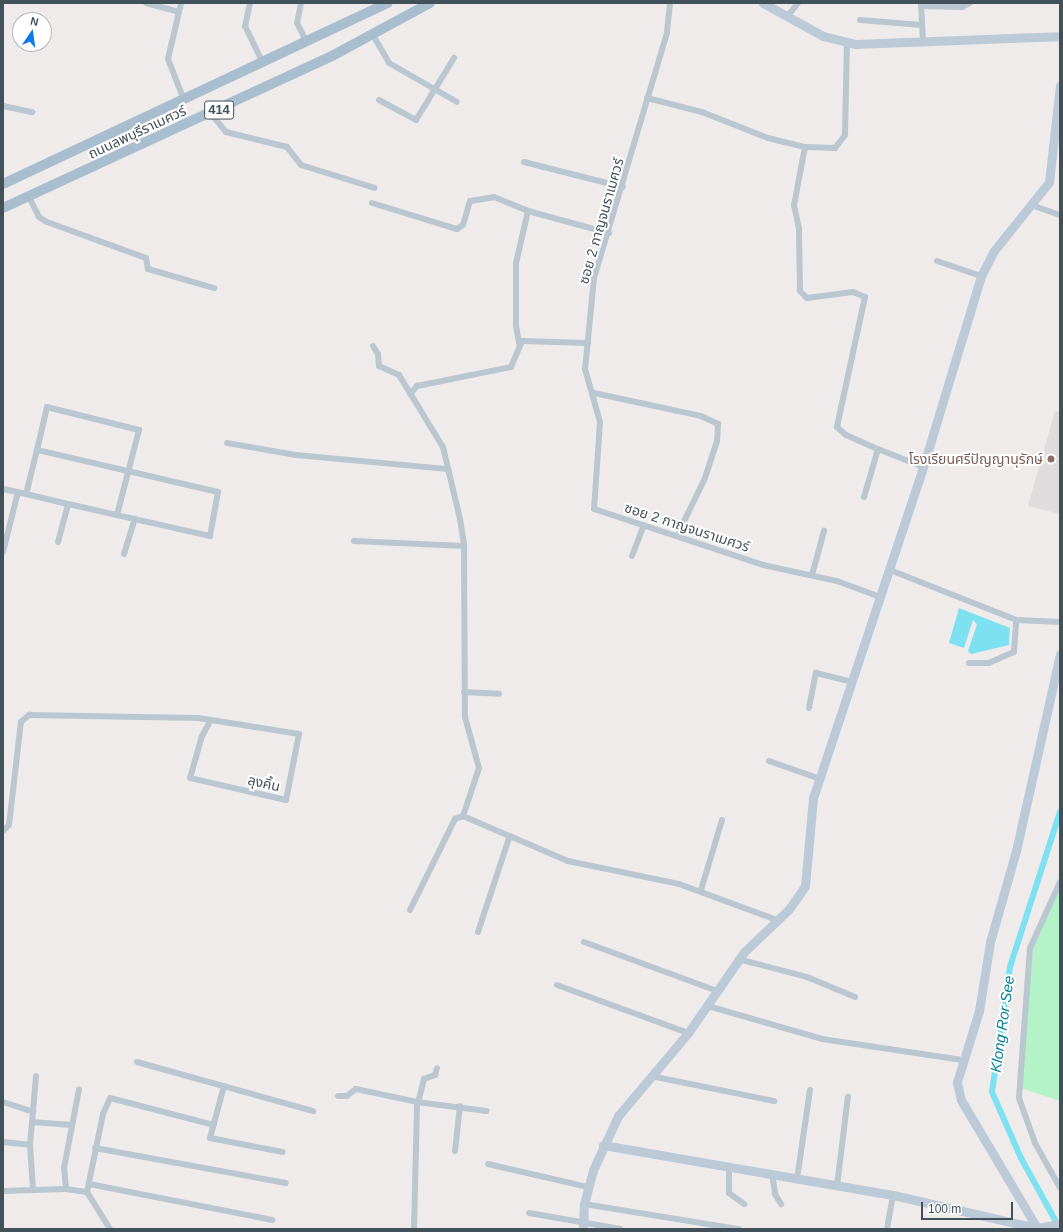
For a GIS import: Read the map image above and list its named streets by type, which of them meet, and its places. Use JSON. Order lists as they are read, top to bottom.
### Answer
{
  "streets": {
    "main road": ["414", "ถนนลพบุรีราเมศวร์"],
    "street": ["ซอย 2 กาญจนราเมศวร์", "ลุงคิ้น"]
  },
  "water": ["Klong Ror See"],
  "places": ["โรงเรียนศรีปัญญานุรักษ์"],
  "scale_bar": "100 m",
  "north": "top"
}
